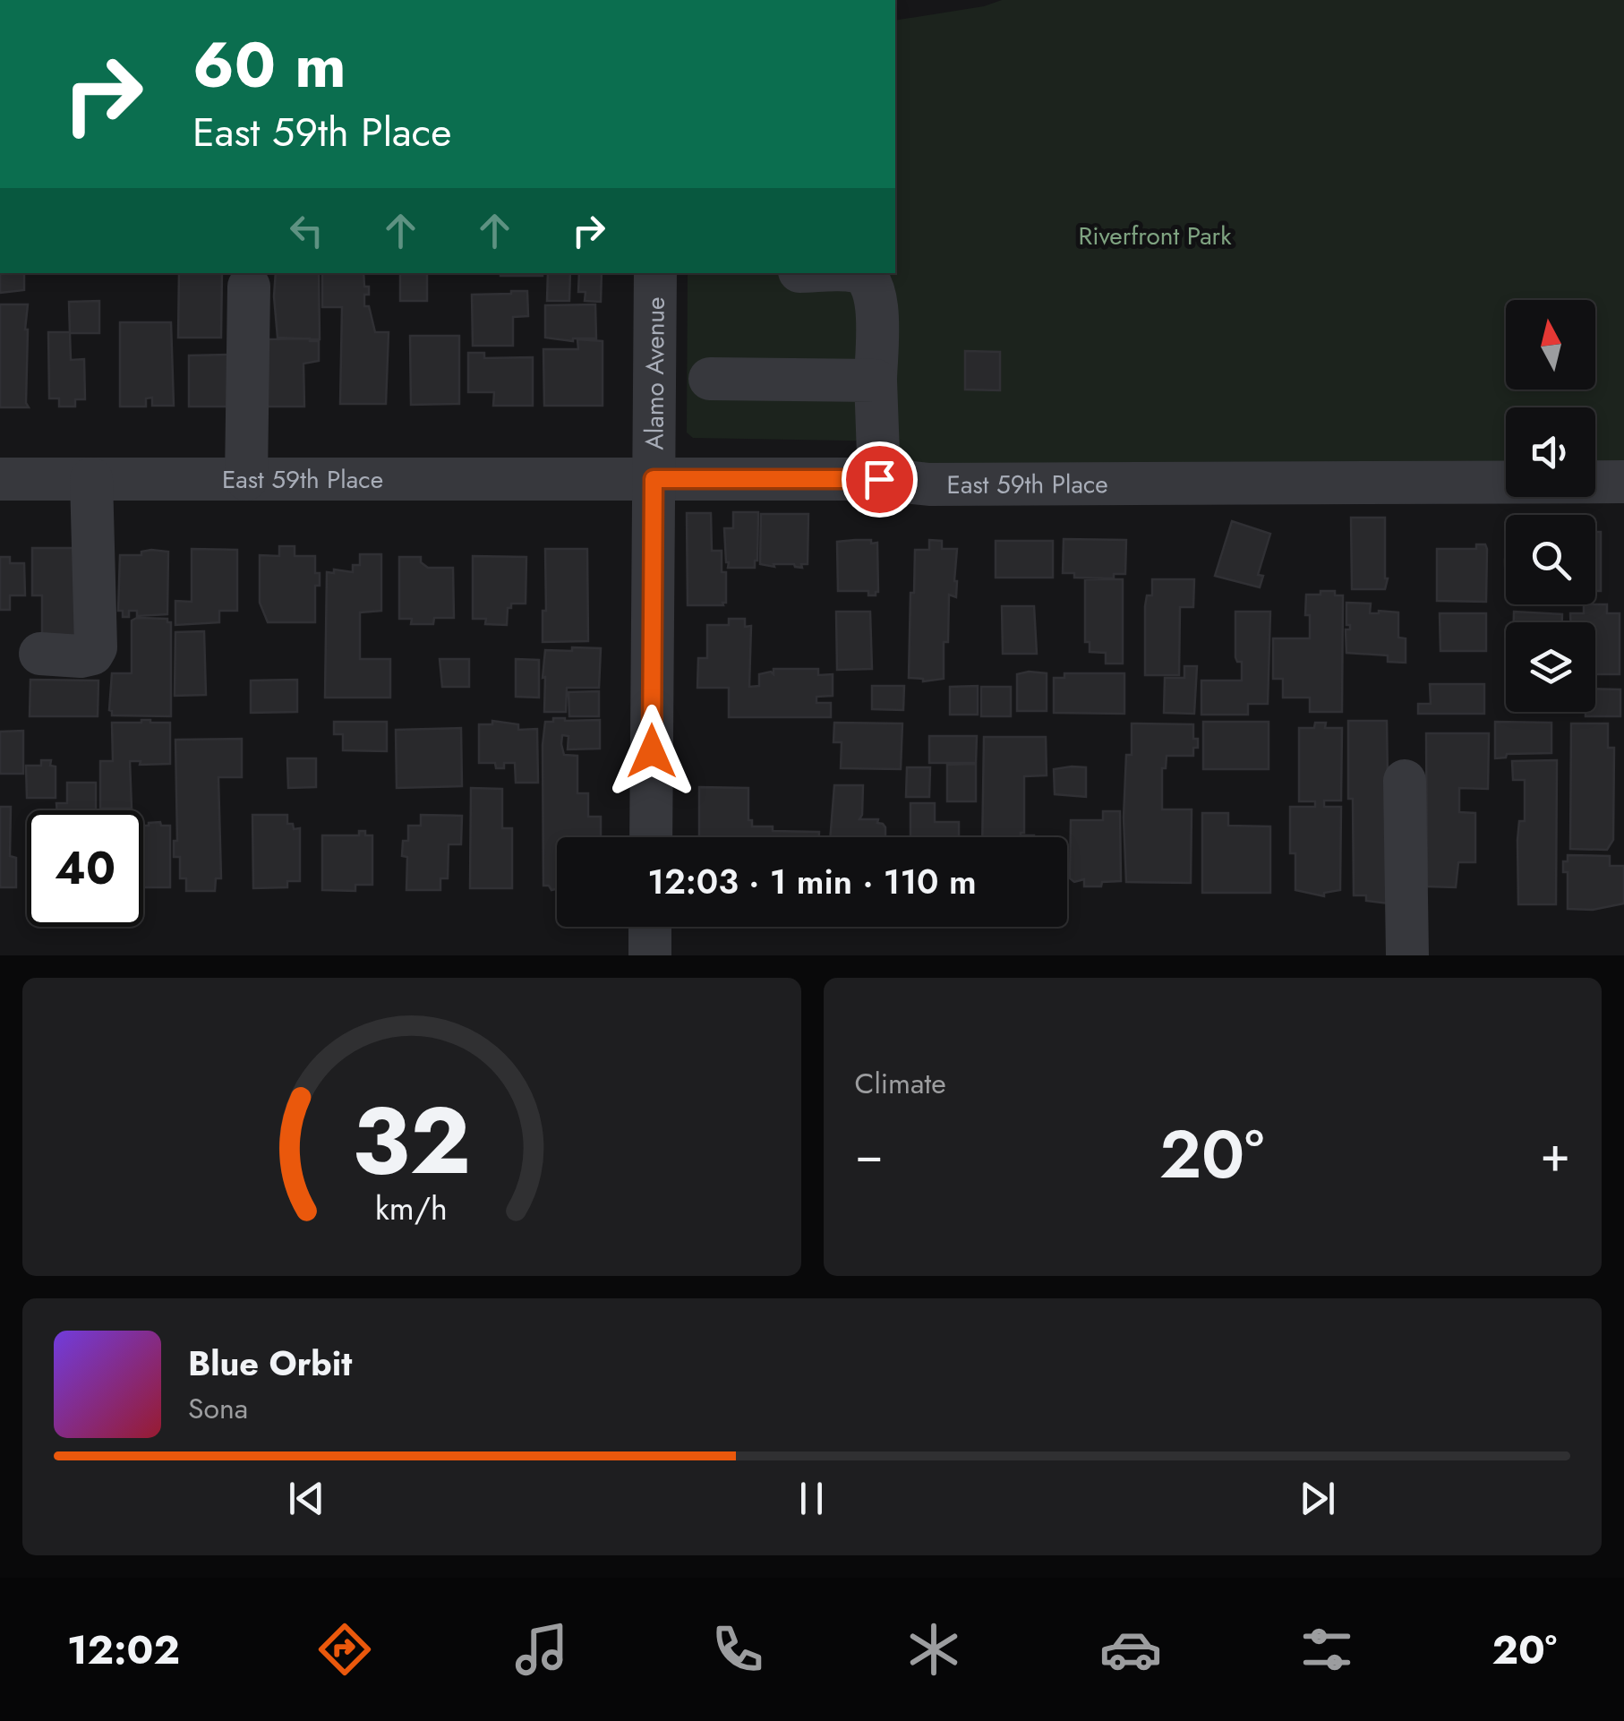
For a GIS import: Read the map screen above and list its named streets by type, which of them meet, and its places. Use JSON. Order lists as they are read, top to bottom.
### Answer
{
  "streets": {
    "street": ["Alamo Avenue", "East 59th Place"]
  },
  "crossings": [
    ["Alamo Avenue", "East 59th Place"]
  ],
  "parks": ["Riverfront Park"],
  "north": "top",
  "page": {
    "turn": ["60 m", "East 59th Place"],
    "limit": "40",
    "trip": "12:03 · 1 min · 110 m",
    "tile": "Climate",
    "heat": ["−", "20°", "+"],
    "song": ["Blue Orbit", "Sona"],
    "tabs": ["12:02", "20°"],
    "gauge": ["32", "km/h"]
  }
}
